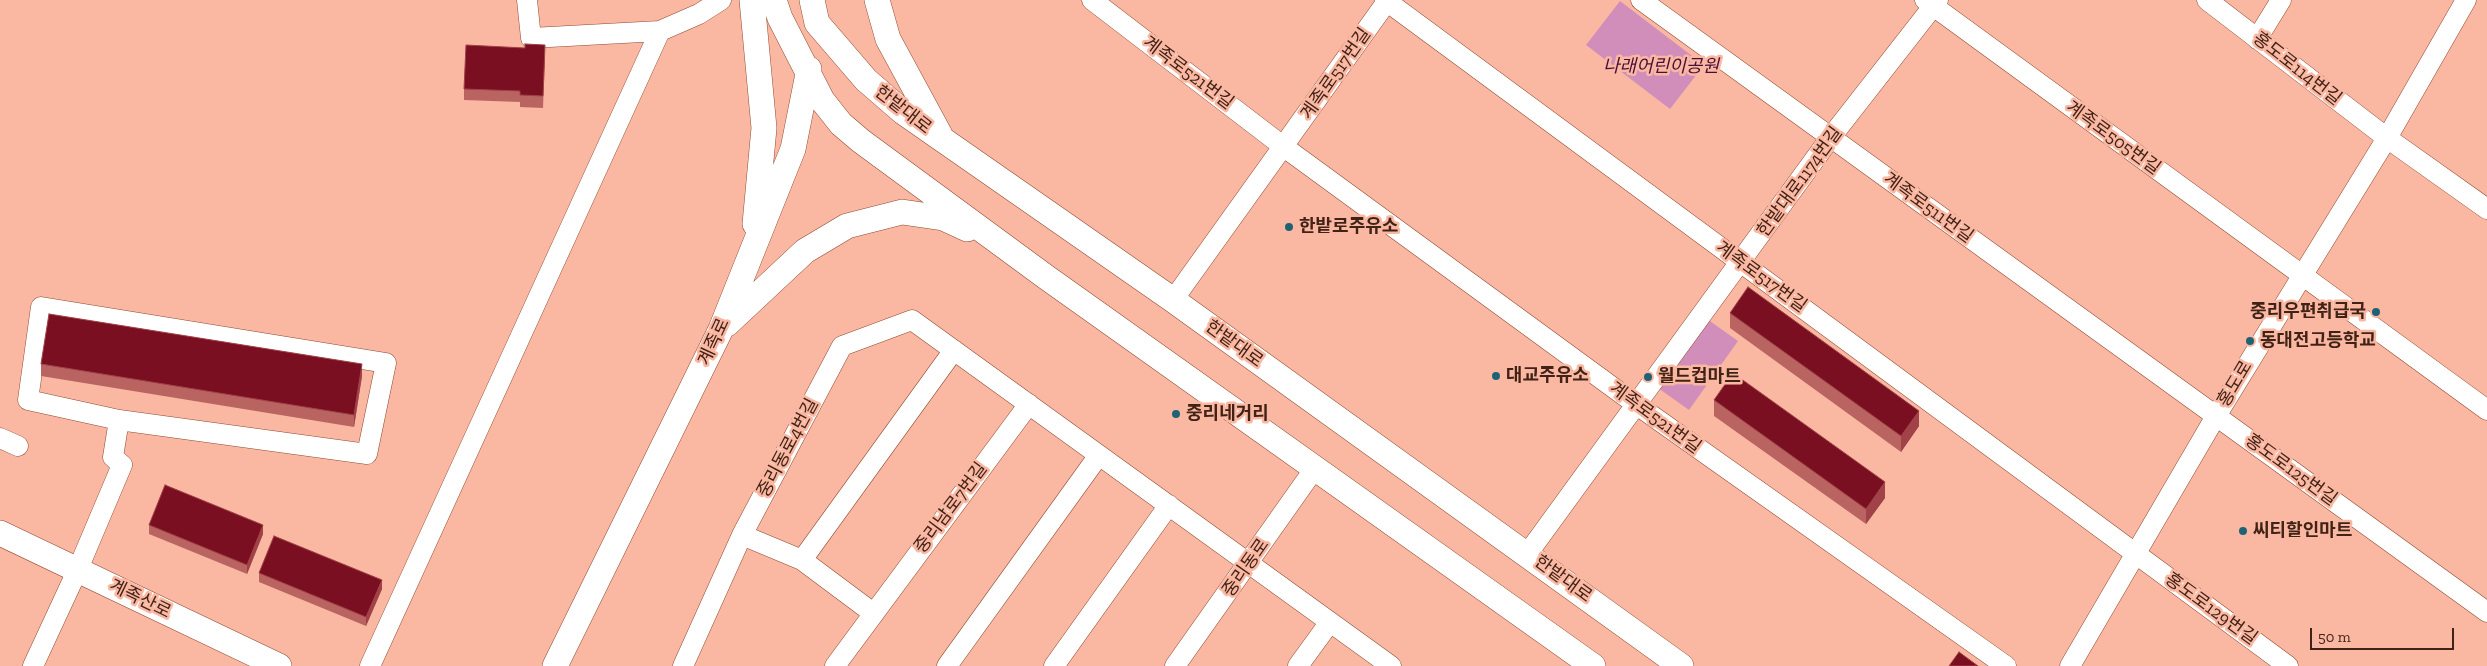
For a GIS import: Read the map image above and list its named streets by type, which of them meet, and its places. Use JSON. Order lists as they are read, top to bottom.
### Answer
{
  "streets": {
    "main road": ["한밭대로", "계족로", "계족산로"],
    "street": [
      "홍도로114번길",
      "계족로521번길",
      "계족로517번길",
      "계족로505번길",
      "한밭대로1174번길",
      "계족로511번길",
      "홍도로",
      "중리동로4번길",
      "홍도로125번길",
      "중리남로7번길",
      "중리동로",
      "홍도로129번길"
    ]
  },
  "crossings": [
    ["홍도로114번길", "홍도로"],
    ["계족로521번길", "계족로517번길"],
    ["계족로521번길", "한밭대로1174번길"],
    ["계족로517번길", "한밭대로1174번길"],
    ["계족로517번길", "홍도로"],
    ["계족로517번길", "홍도로129번길"],
    ["한밭대로", "한밭대로1174번길"],
    ["한밭대로", "계족로"],
    ["계족로505번길", "한밭대로1174번길"],
    ["계족로505번길", "홍도로"],
    ["한밭대로1174번길", "계족로511번길"],
    ["계족로511번길", "홍도로"],
    ["계족로511번길", "홍도로125번길"],
    ["홍도로", "홍도로125번길"],
    ["홍도로", "홍도로129번길"],
    ["중리동로4번길", "중리남로7번길"],
    ["중리동로4번길", "중리동로"]
  ],
  "parks": ["나래어린이공원"],
  "places": [
    "한밭로주유소",
    "중리우편취급국",
    "동대전고등학교",
    "대교주유소",
    "월드컵마트",
    "중리네거리",
    "씨티할인마트"
  ],
  "scale_bar": "50 m"
}
